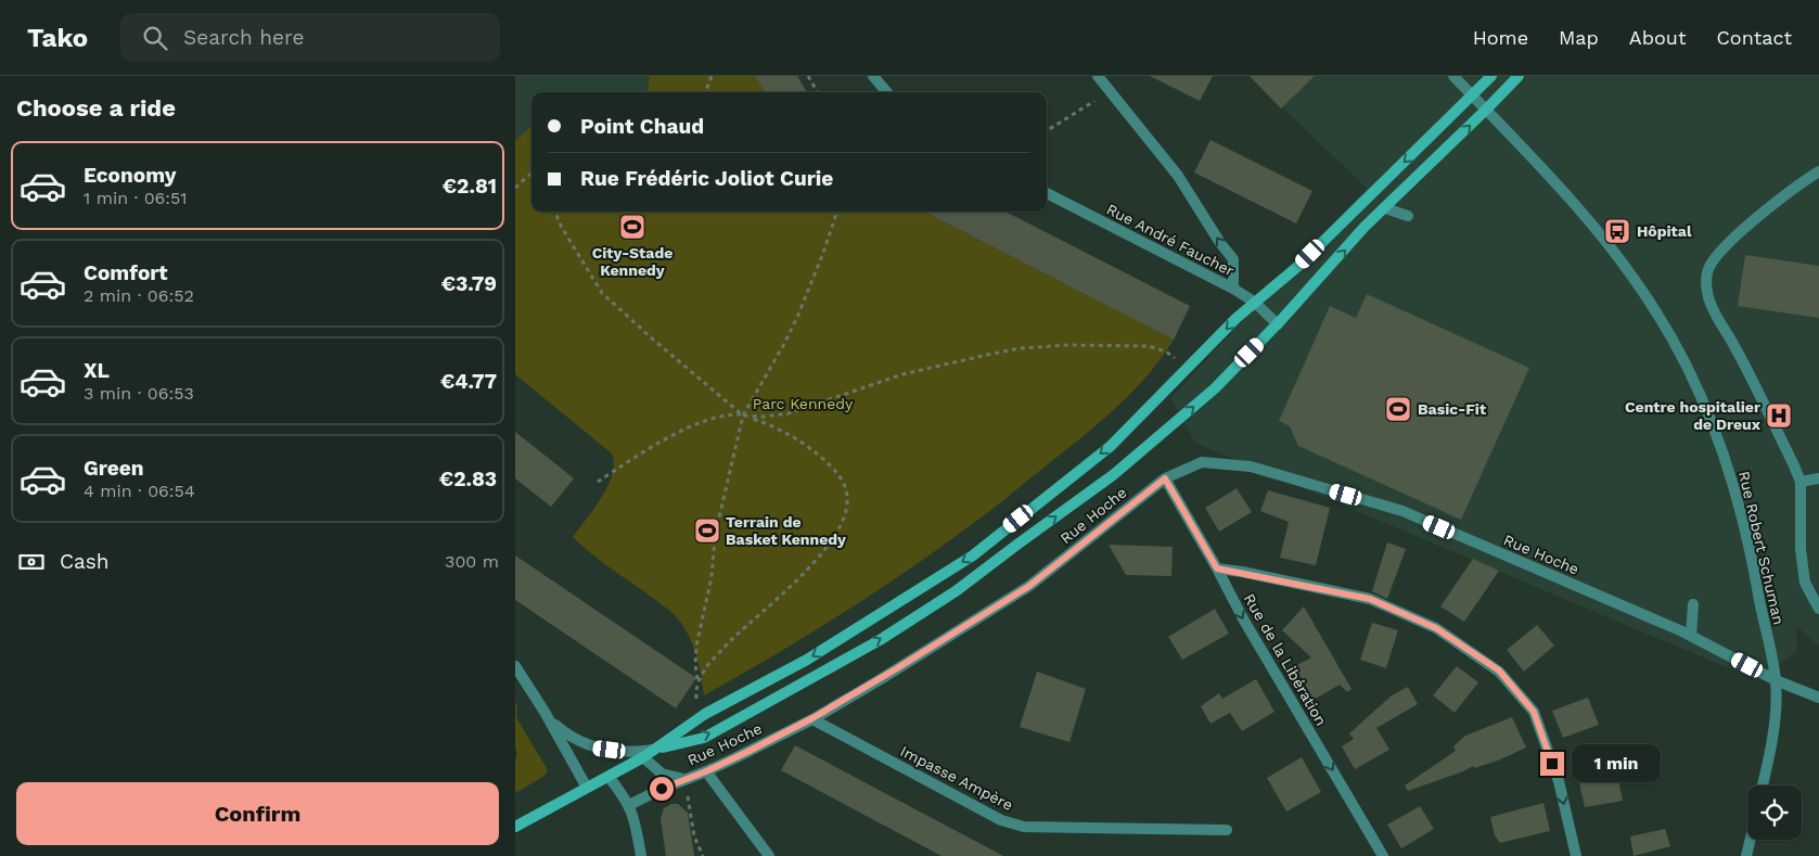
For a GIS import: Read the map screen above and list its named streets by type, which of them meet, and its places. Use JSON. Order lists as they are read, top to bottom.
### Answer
{
  "streets": {
    "street": [
      "Rue André Faucher",
      "Rue Hoche",
      "Rue Robert Schuman",
      "Rue de la Libération",
      "Impasse Ampère"
    ]
  },
  "crossings": [
    ["Rue Hoche", "Rue Robert Schuman"],
    ["Rue Hoche", "Rue de la Libération"],
    ["Rue Hoche", "Impasse Ampère"]
  ],
  "one_way": ["Rue de la Libération"],
  "parks": ["Parc Kennedy"],
  "places": {
    "sports": ["City-Stade Kennedy", "Basic-Fit", "Terrain de Basket Kennedy"],
    "bus stop": ["Hôpital"],
    "hospital": ["Centre hospitalier de Dreux"]
  },
  "page": {
    "header": "Tako",
    "search": "Search here",
    "nav": [
      "Home",
      "Map",
      "About",
      "Contact"
    ],
    "heading": "Choose a ride",
    "banner": ["Point Chaud", "Rue Frédéric Joliot Curie"],
    "list": [
      {
        "name": "Economy",
        "note": "1 min · 06:51",
        "value": "€2.81"
      },
      {
        "name": "Comfort",
        "note": "2 min · 06:52",
        "value": "€3.79"
      },
      {
        "name": "XL",
        "note": "3 min · 06:53",
        "value": "€4.77"
      },
      {
        "name": "Green",
        "note": "4 min · 06:54",
        "value": "€2.83"
      }
    ],
    "pay": ["Cash", "300 m"],
    "bubble": "1 min",
    "buttons": "Confirm"
  }
}
